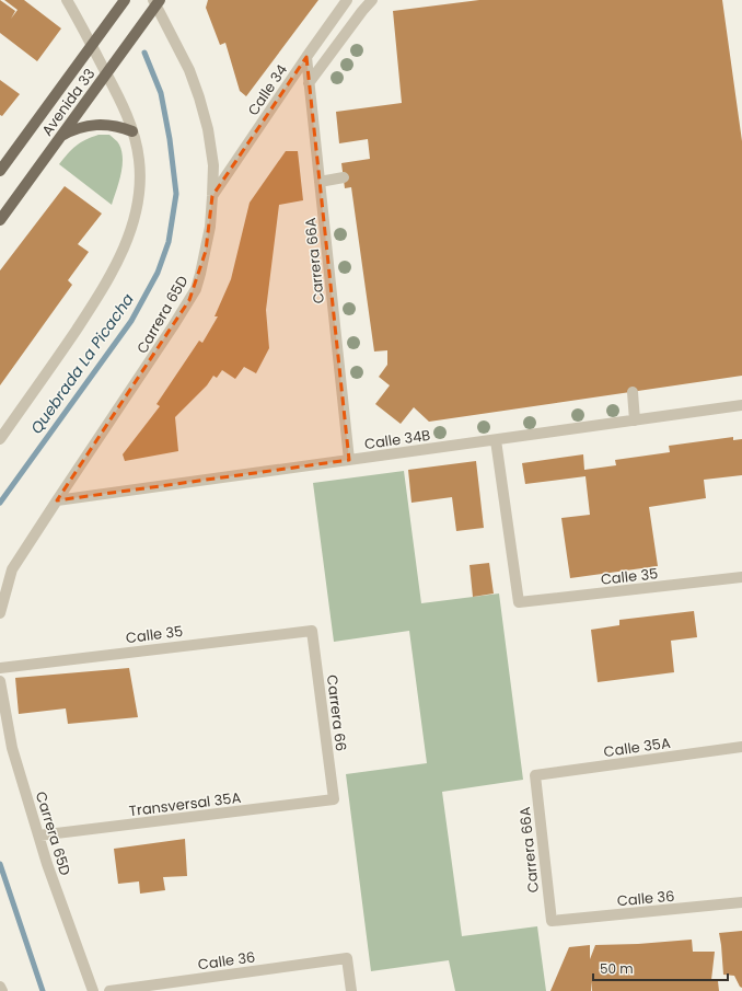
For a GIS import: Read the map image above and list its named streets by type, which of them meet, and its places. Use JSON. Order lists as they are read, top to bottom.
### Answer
{
  "streets": {
    "main road": ["Avenida 33"],
    "street": [
      "Calle 34",
      "Carrera 66A",
      "Carrera 65D",
      "Calle 34B",
      "Calle 35",
      "Carrera 66",
      "Calle 35A",
      "Transversal 35A",
      "Calle 36"
    ]
  },
  "crossings": [
    ["Calle 34", "Carrera 66A"],
    ["Calle 34", "Carrera 65D"],
    ["Avenida 33", "Carrera 65D"],
    ["Carrera 66A", "Calle 34B"],
    ["Carrera 66A", "Calle 35A"],
    ["Carrera 66A", "Calle 36"],
    ["Carrera 65D", "Calle 34B"],
    ["Carrera 65D", "Transversal 35A"],
    ["Calle 34B", "Calle 35"],
    ["Calle 35", "Carrera 66"],
    ["Carrera 66", "Transversal 35A"]
  ],
  "water": ["Quebrada La Picacha"],
  "scale_bar": "50 m"
}
